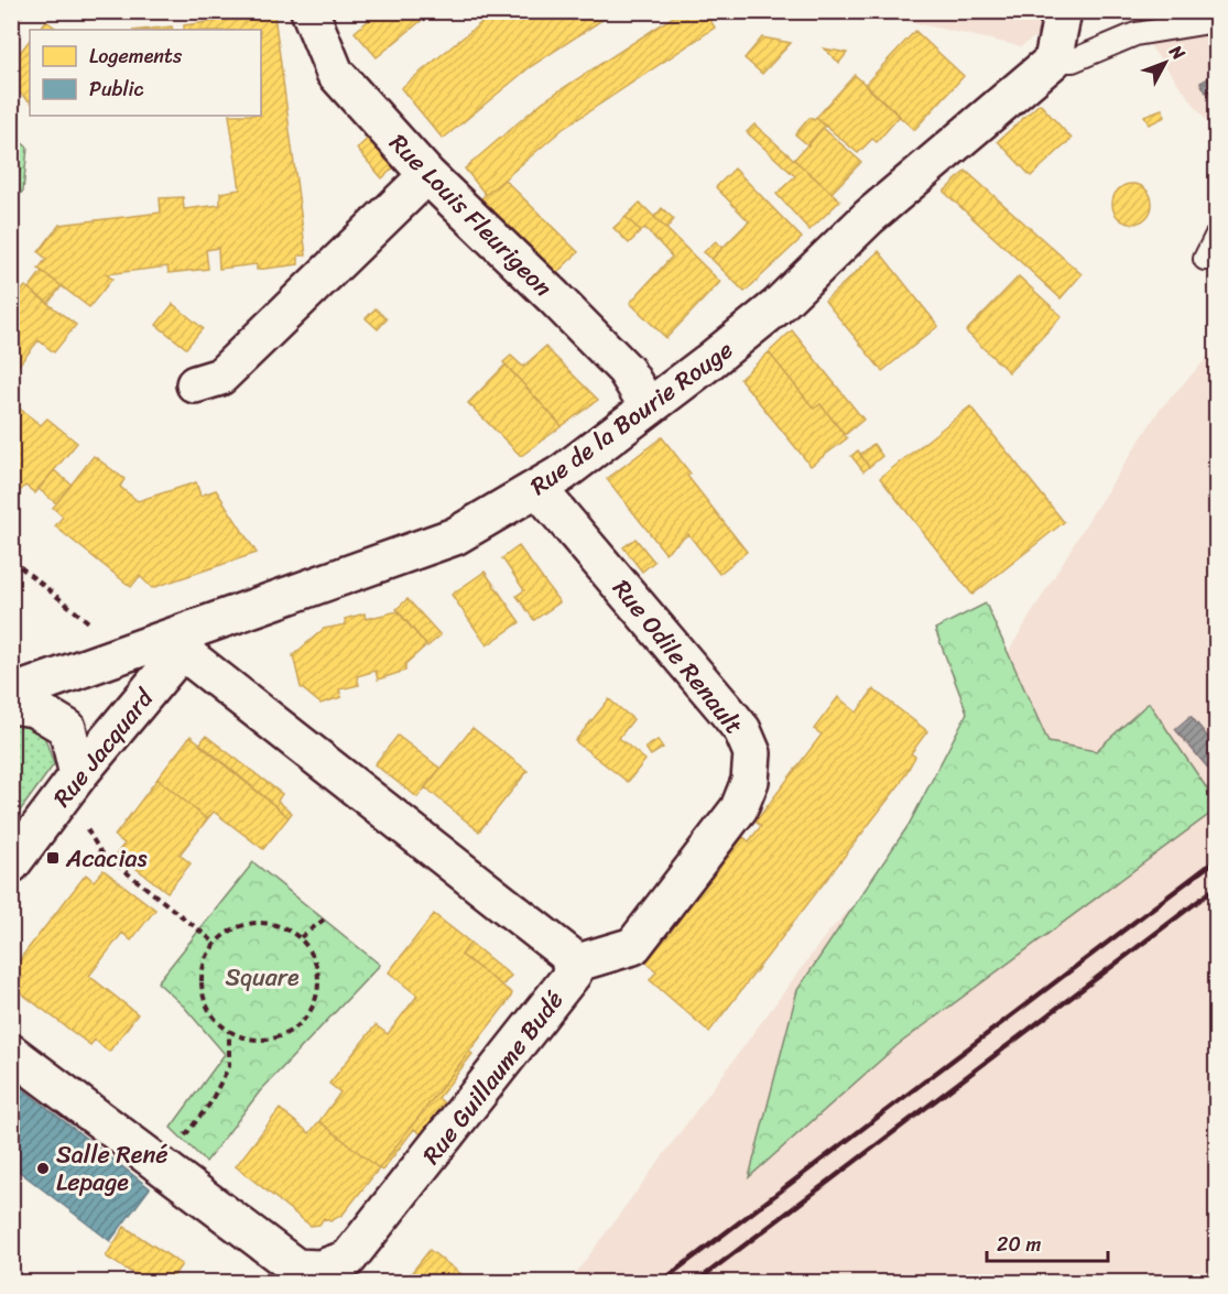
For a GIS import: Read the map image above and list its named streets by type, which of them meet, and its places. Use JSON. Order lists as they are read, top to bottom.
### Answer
{
  "streets": {
    "street": [
      "Rue Louis Fleurigeon",
      "Rue de la Bourie Rouge",
      "Rue Odile Renault",
      "Rue Jacquard",
      "Rue Guillaume Budé"
    ]
  },
  "crossings": [
    ["Rue Louis Fleurigeon", "Rue de la Bourie Rouge"],
    ["Rue de la Bourie Rouge", "Rue Odile Renault"],
    ["Rue de la Bourie Rouge", "Rue Jacquard"],
    ["Rue de la Bourie Rouge", "Rue Guillaume Budé"],
    ["Rue Odile Renault", "Rue Guillaume Budé"],
    ["Rue Jacquard", "Rue Guillaume Budé"]
  ],
  "parks": ["Square"],
  "places": {
    "transit": ["Acacias"],
    "other": ["Salle René Lepage"]
  },
  "legend": ["Logements", "Public"],
  "scale_bar": "20 m",
  "north": "top right"
}
